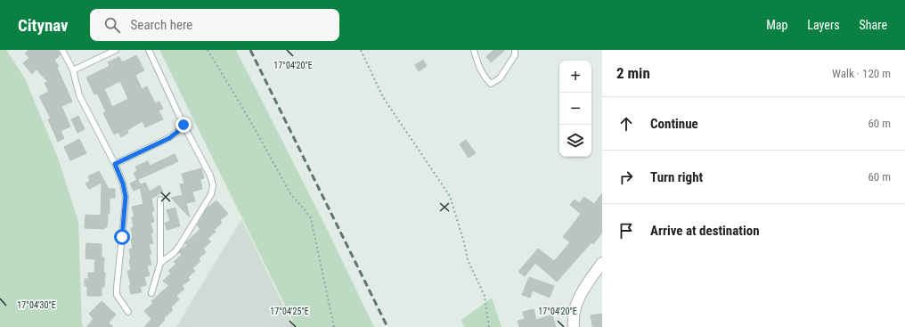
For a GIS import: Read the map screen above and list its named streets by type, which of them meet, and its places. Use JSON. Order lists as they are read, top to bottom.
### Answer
{
  "page": {
    "header": "Citynav",
    "search": "Search here",
    "nav": ["Map", "Layers", "Share"],
    "heading": ["2 min", "Walk · 120 m"],
    "map_buttons": ["+", "−"],
    "list": [
      ["Continue", "60 m"],
      ["Turn right", "60 m"],
      "Arrive at destination"
    ]
  },
  "coordinates": ["17°04'20\"E", "17°04'30\"E", "17°04'25\"E"]
}
